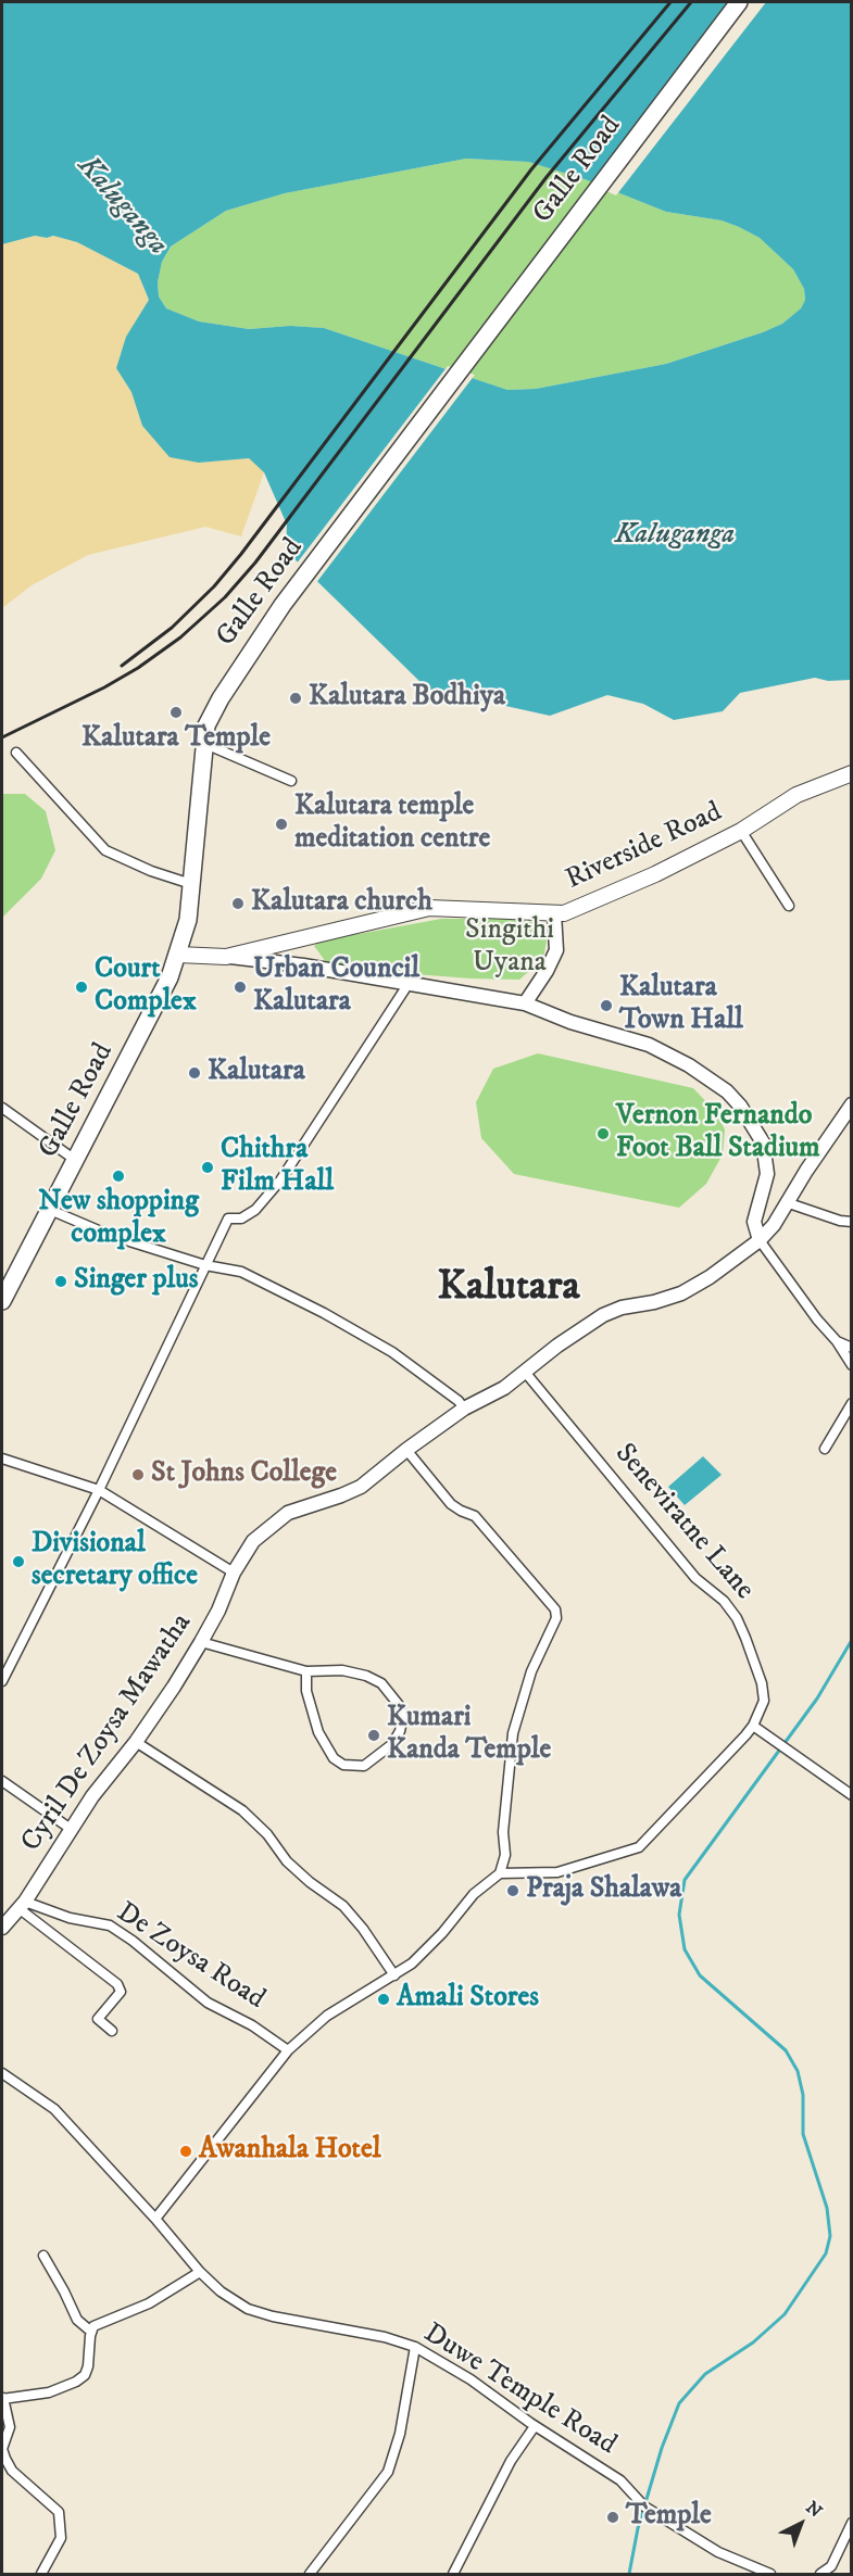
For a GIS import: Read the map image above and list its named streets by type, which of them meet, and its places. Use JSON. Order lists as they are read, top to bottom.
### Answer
{
  "streets": {
    "highway": ["Galle Road"],
    "main road": ["Riverside Road"],
    "street": [
      "Seneviratne Lane",
      "Cyril De Zoysa Mawatha",
      "De Zoysa Road",
      "Duwe Temple Road"
    ]
  },
  "crossings": [
    ["Galle Road", "Riverside Road"],
    ["Seneviratne Lane", "Cyril De Zoysa Mawatha"],
    ["Cyril De Zoysa Mawatha", "De Zoysa Road"]
  ],
  "districts": ["Kalutara"],
  "water": ["Kaluganga"],
  "parks": ["Singithi Uyana"],
  "places": [
    "Kalutara Bodhiya",
    "Kalutara Temple",
    "Kalutara temple meditation centre",
    "Kalutara church",
    "Court Complex",
    "Urban Council Kalutara",
    "Kalutara Town Hall",
    "Kalutara",
    "Vernon Fernando Foot Ball Stadium",
    "Chithra Film Hall",
    "New shopping complex",
    "Singer plus",
    "St Johns College",
    "Divisional secretary office",
    "Kumari Kanda Temple",
    "Praja Shalawa",
    "Amali Stores",
    "Awanhala Hotel",
    "Temple"
  ],
  "north": "top right"
}
